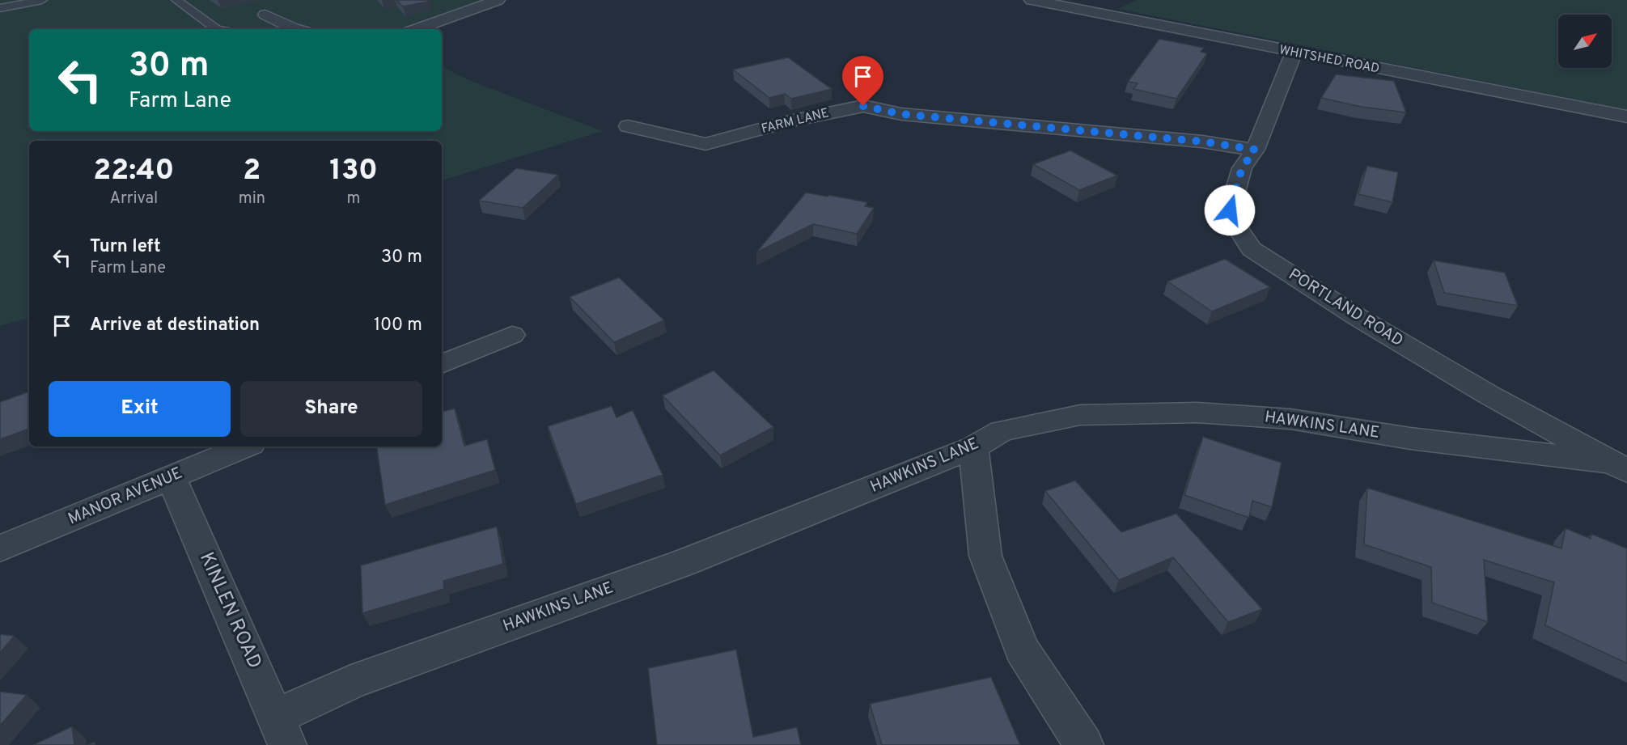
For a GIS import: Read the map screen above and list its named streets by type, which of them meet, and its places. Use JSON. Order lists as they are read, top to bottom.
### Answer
{
  "streets": {
    "street": [
      "WHITSHED ROAD",
      "FARM LANE",
      "PORTLAND ROAD",
      "HAWKINS LANE",
      "MANOR AVENUE",
      "KINLEN ROAD"
    ]
  },
  "crossings": [
    ["WHITSHED ROAD", "PORTLAND ROAD"],
    ["FARM LANE", "PORTLAND ROAD"],
    ["PORTLAND ROAD", "HAWKINS LANE"],
    ["HAWKINS LANE", "KINLEN ROAD"],
    ["MANOR AVENUE", "KINLEN ROAD"]
  ],
  "north": "top right",
  "page": {
    "turn": ["30 m", "Farm Lane"],
    "eta": [
      "22:40",
      "Arrival",
      "2",
      "min",
      "130",
      "m"
    ],
    "list": [
      {
        "name": "Turn left",
        "note": "Farm Lane",
        "value": "30 m"
      },
      {
        "name": "Arrive at destination",
        "value": "100 m"
      }
    ],
    "buttons": ["Exit", "Share"]
  }
}
